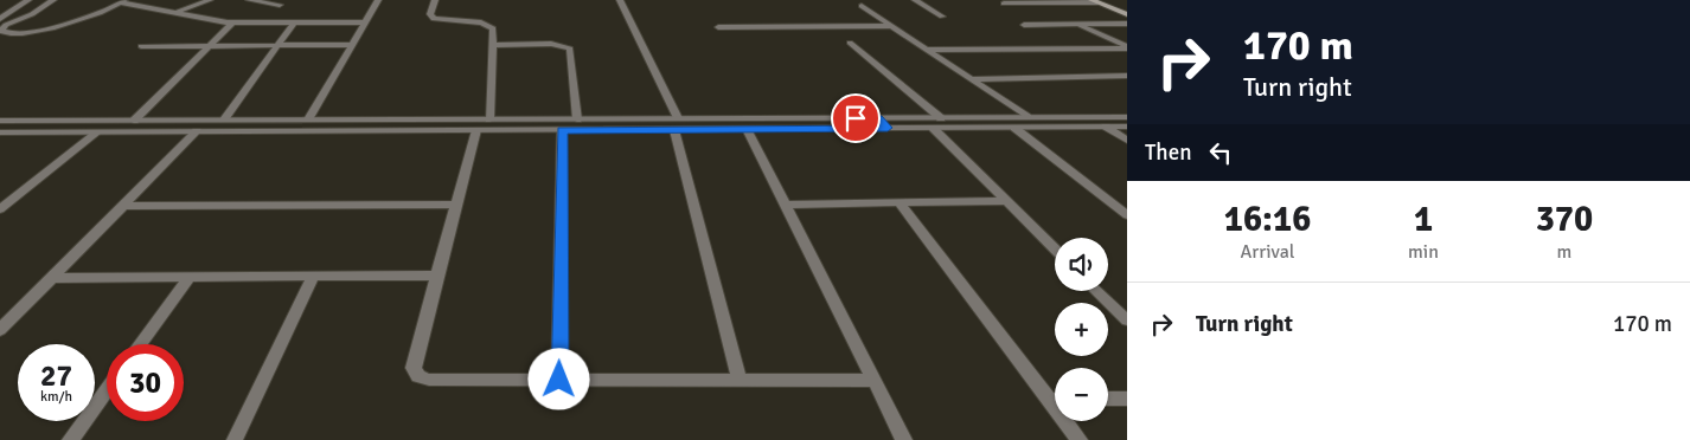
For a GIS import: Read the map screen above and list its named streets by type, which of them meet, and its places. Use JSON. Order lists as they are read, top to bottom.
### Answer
{
  "page": {
    "turn": ["170 m", "Turn right"],
    "then": "Then",
    "eta": [
      "16:16",
      "Arrival",
      "1",
      "min",
      "370",
      "m"
    ],
    "map_buttons": ["+", "−"],
    "list": [
      {
        "name": "Turn right",
        "value": "170 m"
      }
    ],
    "speed": "27 km/h",
    "limit": "30"
  }
}
